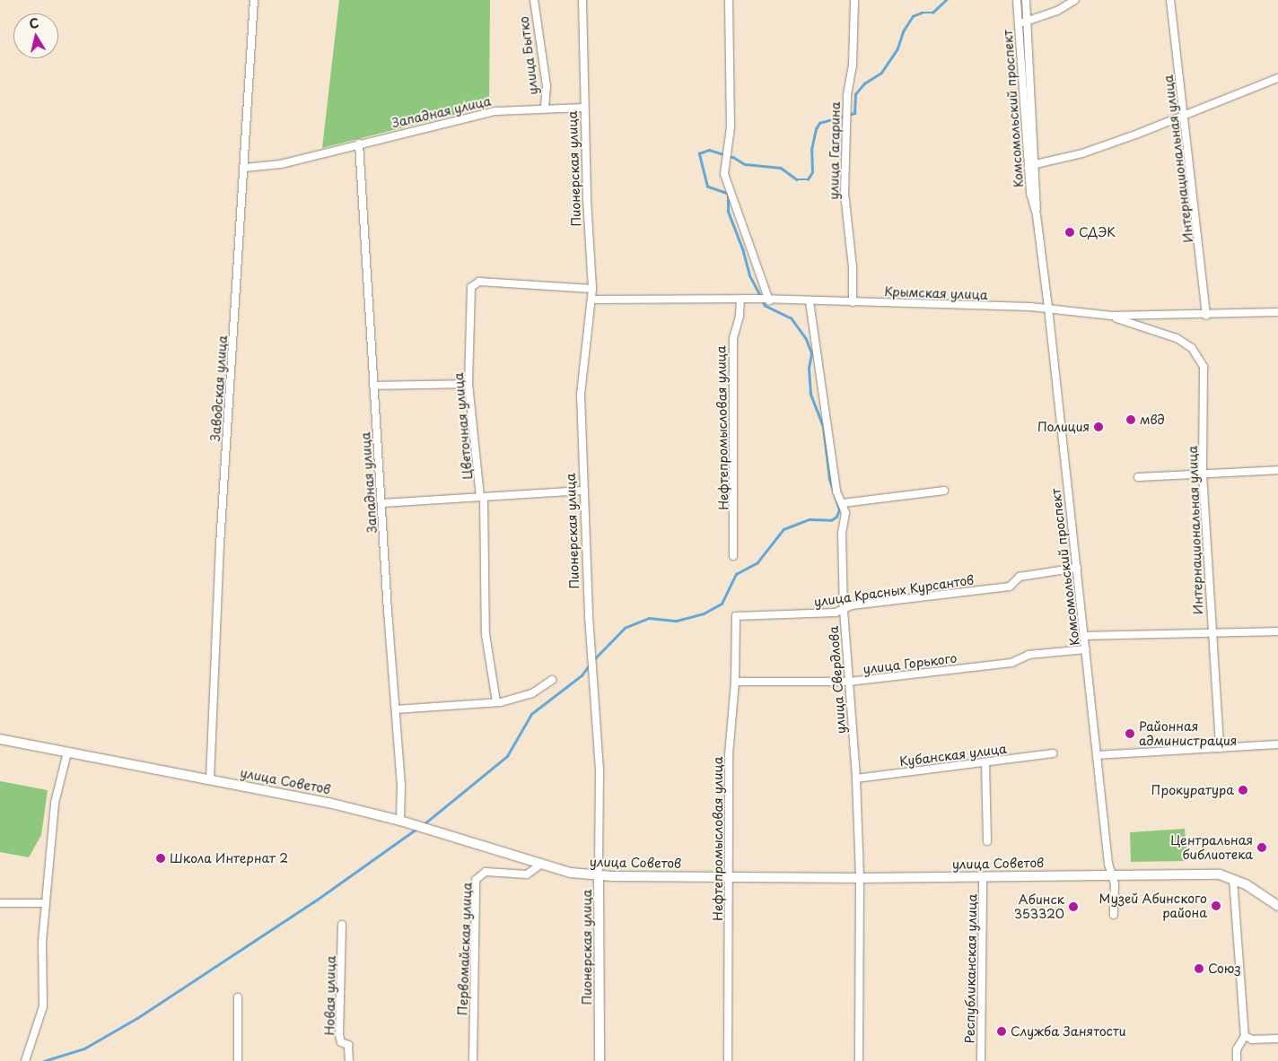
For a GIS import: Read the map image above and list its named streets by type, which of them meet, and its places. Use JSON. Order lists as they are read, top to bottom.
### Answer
{
  "streets": {
    "main road": ["Пионерская улица", "улица Советов"],
    "street": [
      "улица Бытко",
      "Комсомольский проспект",
      "Западная улица",
      "улица Гагарина",
      "Интернациональная улица",
      "Крымская улица",
      "Заводская улица",
      "Цветочная улица",
      "Нефтепромысловая улица",
      "улица Красных Курсантов",
      "улица Горького",
      "улица Свердлова",
      "Кубанская улица",
      "Первомайская улица",
      "Республиканская улица",
      "Новая улица"
    ]
  },
  "crossings": [
    ["улица Бытко", "Западная улица"],
    ["Комсомольский проспект", "Крымская улица"],
    ["Комсомольский проспект", "улица Красных Курсантов"],
    ["Комсомольский проспект", "улица Горького"],
    ["Комсомольский проспект", "улица Советов"],
    ["Западная улица", "Пионерская улица"],
    ["Западная улица", "Заводская улица"],
    ["Западная улица", "улица Советов"],
    ["улица Гагарина", "Крымская улица"],
    ["Интернациональная улица", "Крымская улица"],
    ["Пионерская улица", "Крымская улица"],
    ["Пионерская улица", "Цветочная улица"],
    ["Пионерская улица", "улица Советов"],
    ["Крымская улица", "Нефтепромысловая улица"],
    ["Крымская улица", "улица Свердлова"],
    ["Заводская улица", "улица Советов"],
    ["Нефтепромысловая улица", "улица Красных Курсантов"],
    ["Нефтепромысловая улица", "улица Горького"],
    ["Нефтепромысловая улица", "улица Советов"],
    ["улица Красных Курсантов", "улица Свердлова"],
    ["улица Горького", "улица Свердлова"],
    ["улица Свердлова", "Кубанская улица"],
    ["улица Свердлова", "улица Советов"],
    ["улица Советов", "Первомайская улица"],
    ["улица Советов", "Республиканская улица"]
  ],
  "places": [
    "СДЭК",
    "мвд",
    "Полиция",
    "Районная администрация",
    "Прокуратура",
    "Центральная библиотека",
    "Школа Интернат 2",
    "Музей Абинского района",
    "Абинск 353320",
    "Союз",
    "Служба Занятости"
  ],
  "north": "top"
}
